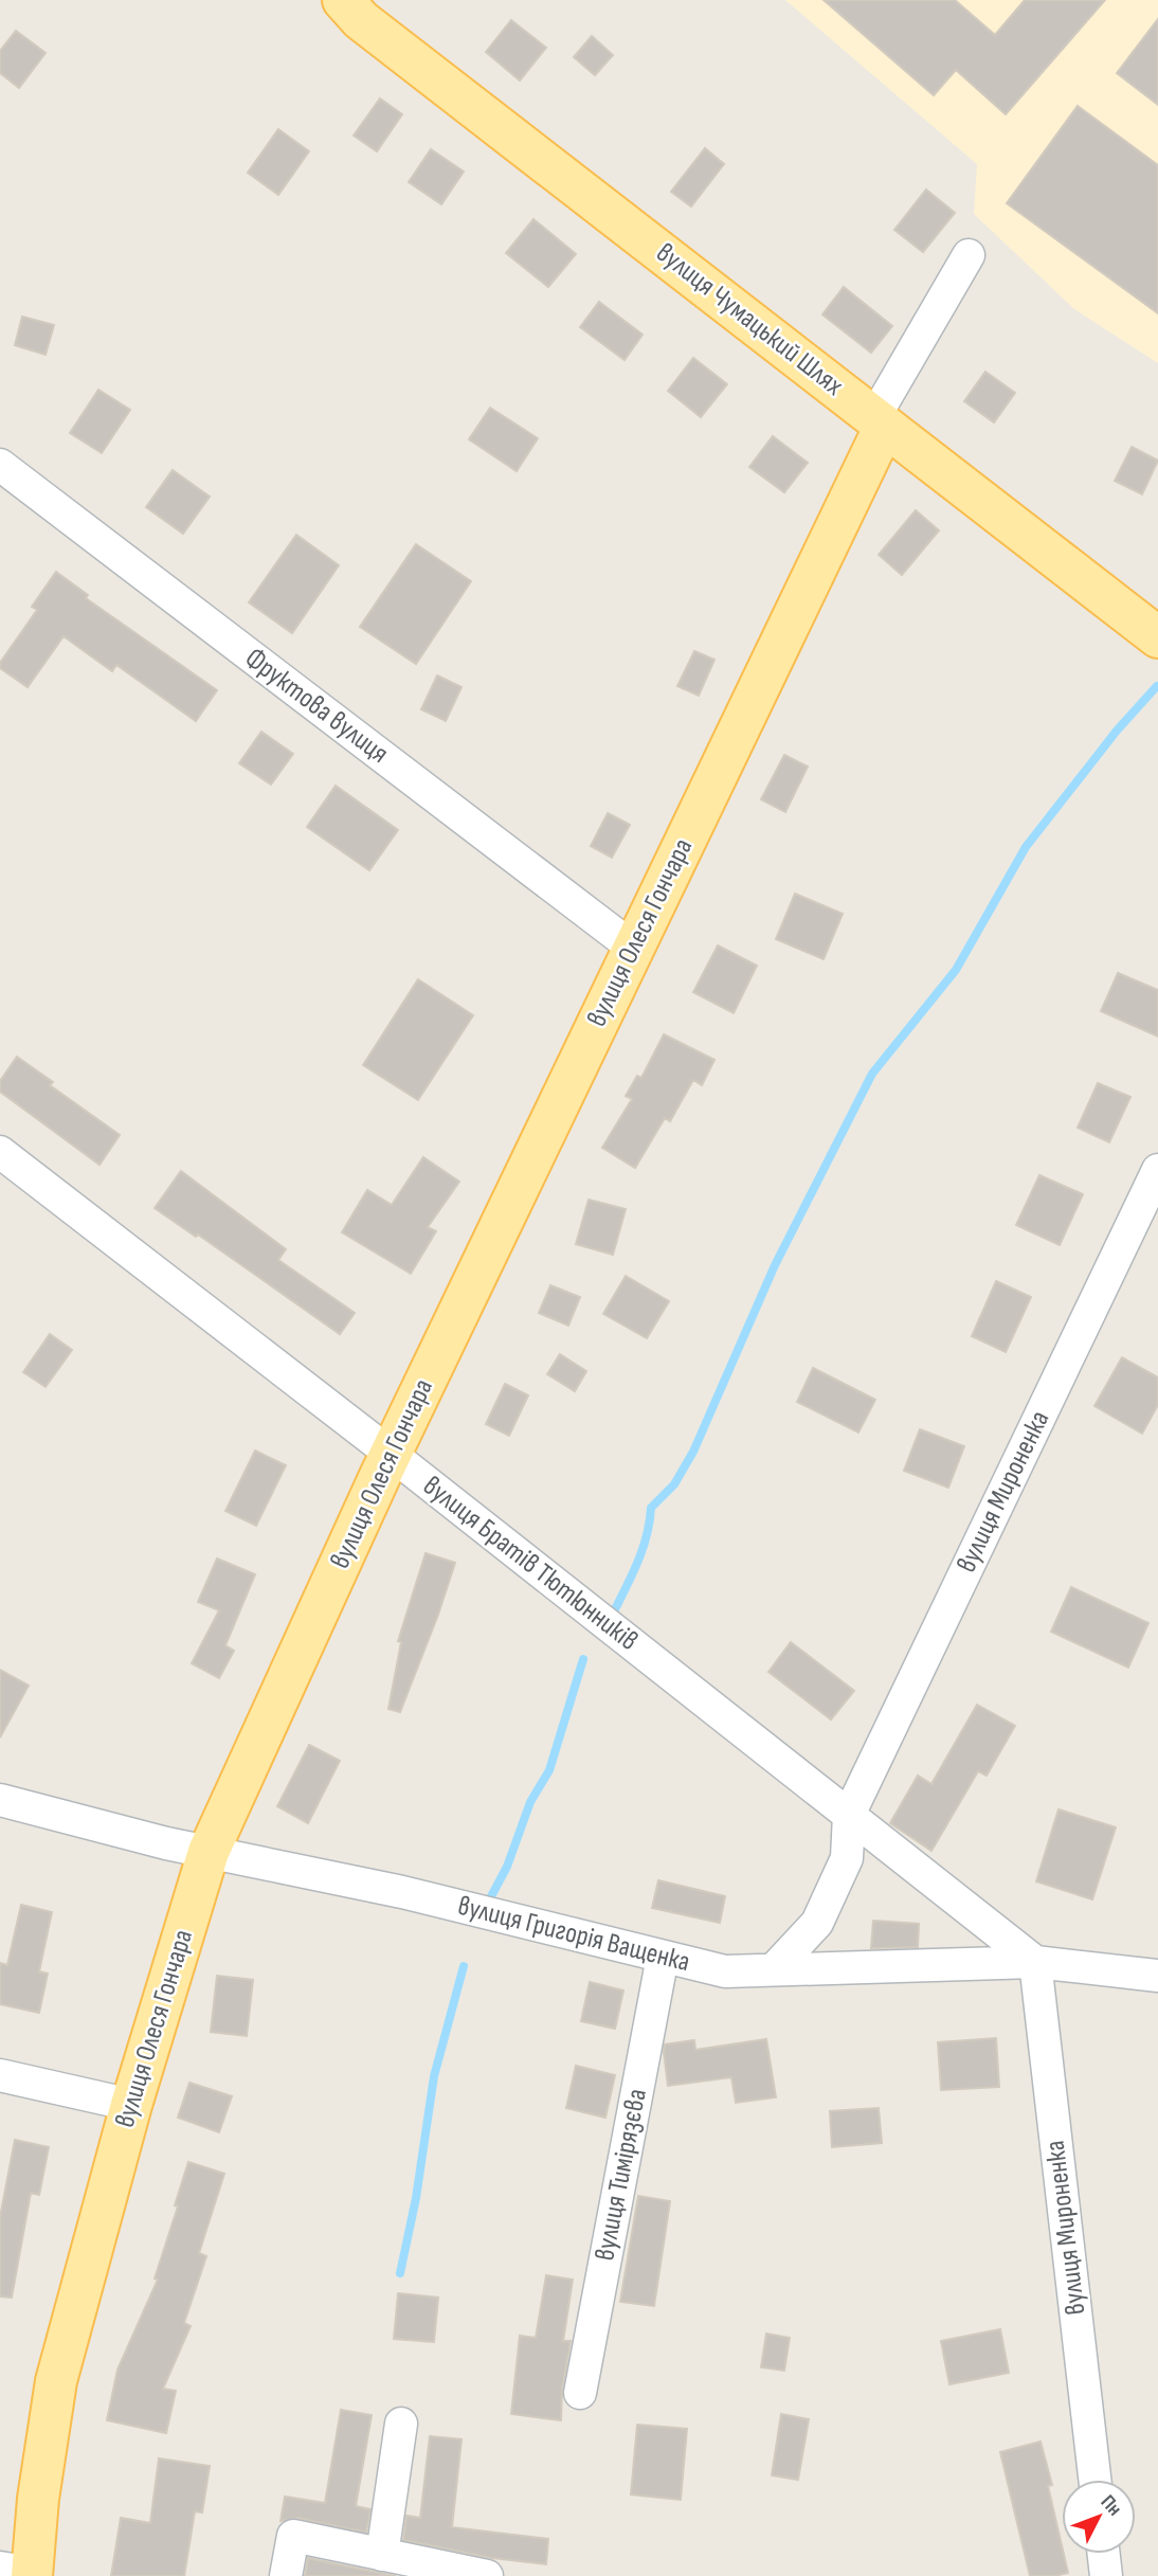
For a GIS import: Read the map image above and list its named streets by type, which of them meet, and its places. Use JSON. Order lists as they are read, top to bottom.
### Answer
{
  "streets": {
    "main road": ["вулиця Чумацький Шлях", "вулиця Олеся Гончара"],
    "street": [
      "Фруктова вулиця",
      "вулиця Мироненка",
      "вулиця Братів Тютюнників",
      "вулиця Григорія Ващенка",
      "вулиця Тимірязєва"
    ]
  },
  "crossings": [
    ["вулиця Чумацький Шлях", "вулиця Олеся Гончара"],
    ["Фруктова вулиця", "вулиця Олеся Гончара"],
    ["вулиця Олеся Гончара", "вулиця Братів Тютюнників"],
    ["вулиця Олеся Гончара", "вулиця Григорія Ващенка"],
    ["вулиця Мироненка", "вулиця Братів Тютюнників"],
    ["вулиця Мироненка", "вулиця Григорія Ващенка"],
    ["вулиця Братів Тютюнників", "вулиця Григорія Ващенка"],
    ["вулиця Григорія Ващенка", "вулиця Тимірязєва"]
  ],
  "north": "top right"
}
